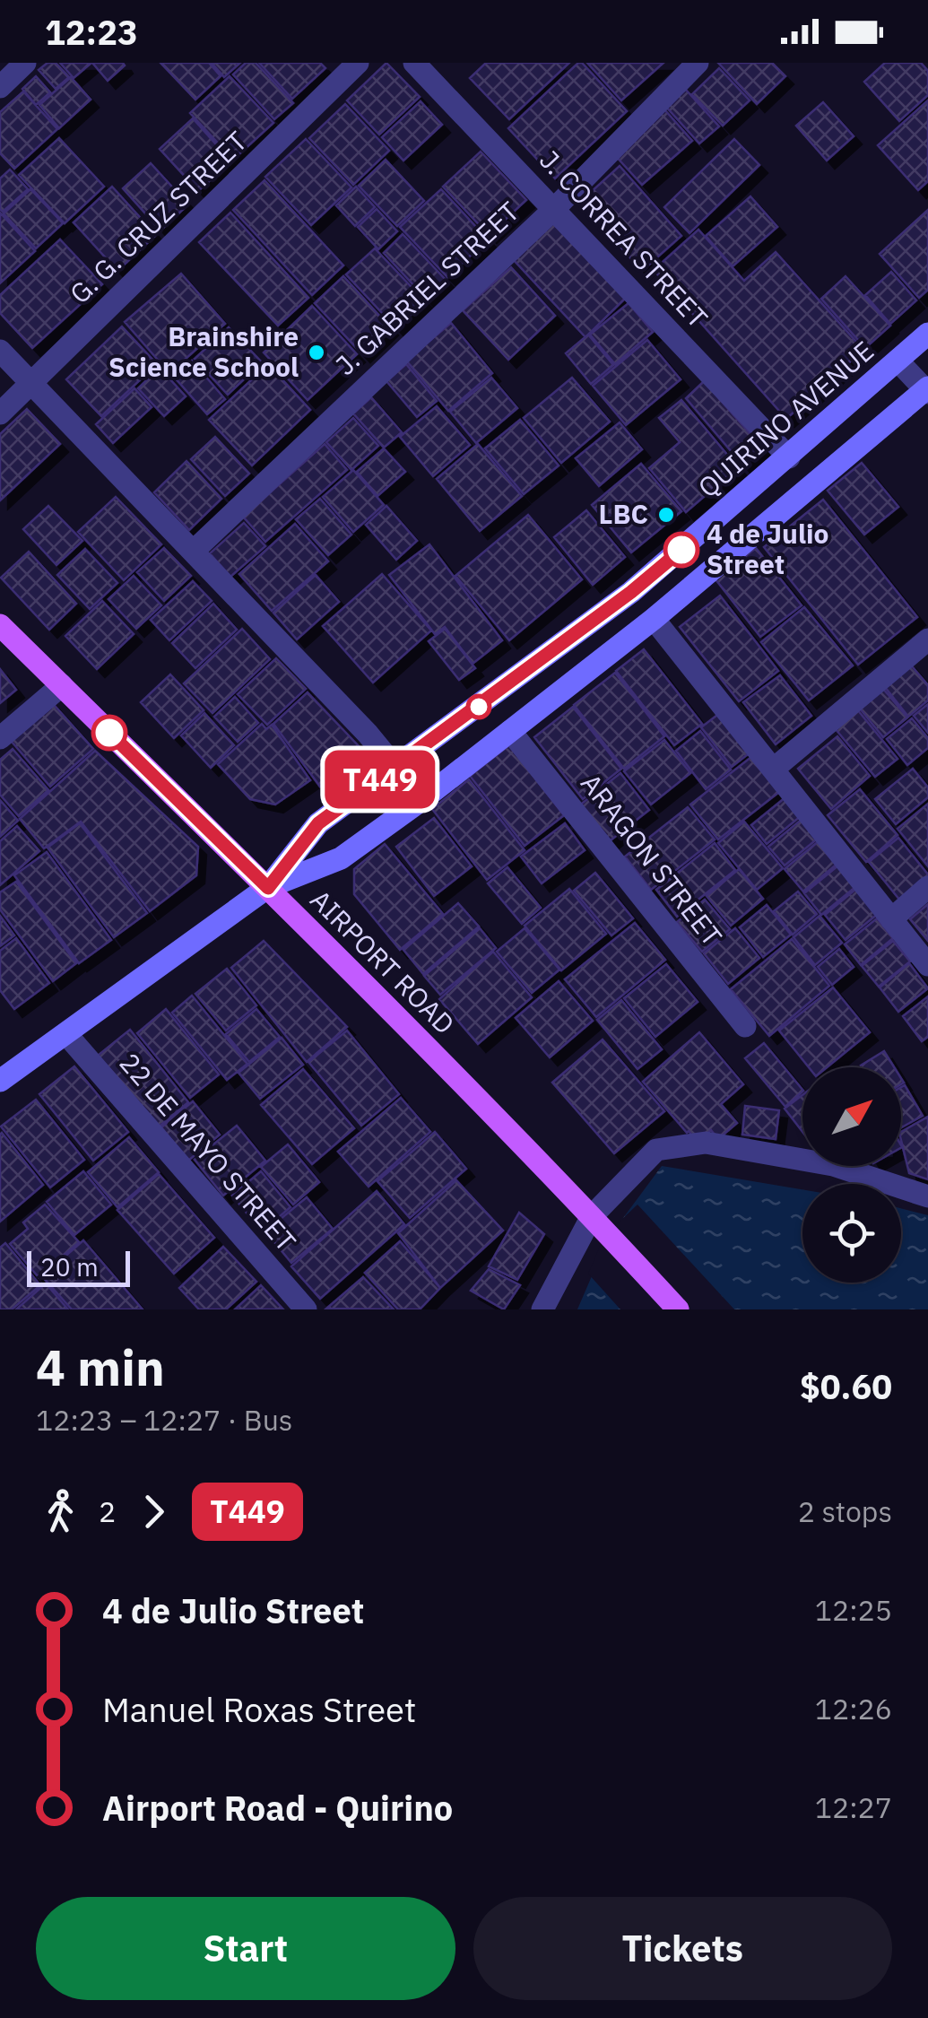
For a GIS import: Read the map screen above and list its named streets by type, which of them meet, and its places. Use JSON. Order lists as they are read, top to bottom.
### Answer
{
  "streets": {
    "main road": ["QUIRINO AVENUE", "AIRPORT ROAD"],
    "street": [
      "G. G. CRUZ STREET",
      "J. CORREA STREET",
      "J. GABRIEL STREET",
      "ARAGON STREET",
      "22 DE MAYO STREET"
    ]
  },
  "crossings": [
    ["J. CORREA STREET", "J. GABRIEL STREET"],
    ["J. CORREA STREET", "QUIRINO AVENUE"],
    ["QUIRINO AVENUE", "ARAGON STREET"],
    ["QUIRINO AVENUE", "AIRPORT ROAD"],
    ["QUIRINO AVENUE", "22 DE MAYO STREET"]
  ],
  "places": ["Brainshire Science School", "LBC", "4 de Julio Street"],
  "lines": ["bus line T449"],
  "scale_bar": "20 m",
  "north": "top right",
  "page": {
    "status": "12:23",
    "on_map": "T449",
    "scale": "20 m",
    "heading": ["4 min", "12:23 – 12:27 · Bus", "$0.60"],
    "legs": ["2", "T449", "2 stops"],
    "list": [
      {
        "name": "4 de Julio Street",
        "value": "12:25"
      },
      {
        "name": "Manuel Roxas Street",
        "value": "12:26"
      },
      {
        "name": "Airport Road - Quirino",
        "value": "12:27"
      }
    ],
    "buttons": ["Start", "Tickets"]
  }
}
